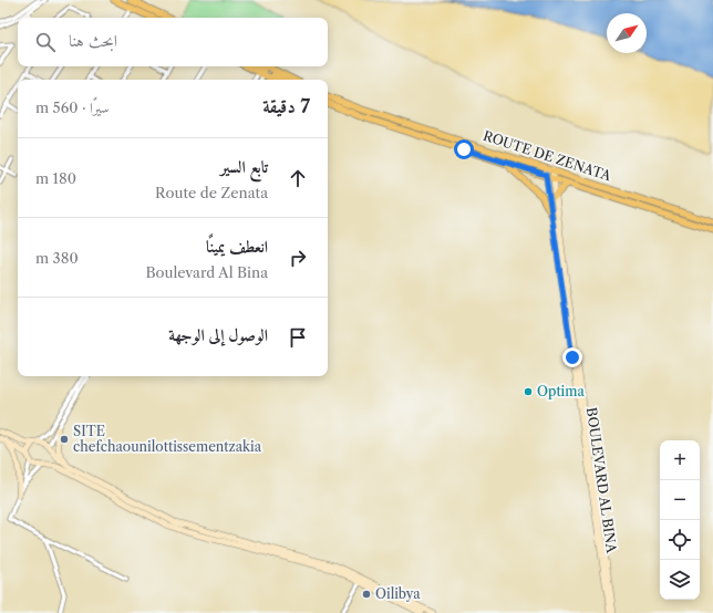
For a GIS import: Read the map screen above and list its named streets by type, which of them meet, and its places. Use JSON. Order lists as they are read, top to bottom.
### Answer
{
  "streets": {
    "main road": ["ROUTE DE ZENATA"],
    "street": ["BOULEVARD AL BINA"]
  },
  "crossings": [
    ["ROUTE DE ZENATA", "BOULEVARD AL BINA"]
  ],
  "places": ["Optima", "SITE chefchaounilottissementzakia", "Oilibya"],
  "north": "top right",
  "page": {
    "search": "ابحث هنا",
    "heading": ["7 دقيقة", "سيرًا · 560 m"],
    "list": [
      ["تابع السير", "Route de Zenata", "180 m"],
      ["انعطف يمينًا", "Boulevard Al Bina", "380 m"],
      "الوصول إلى الوجهة"
    ],
    "map_buttons": ["+", "−"]
  }
}
